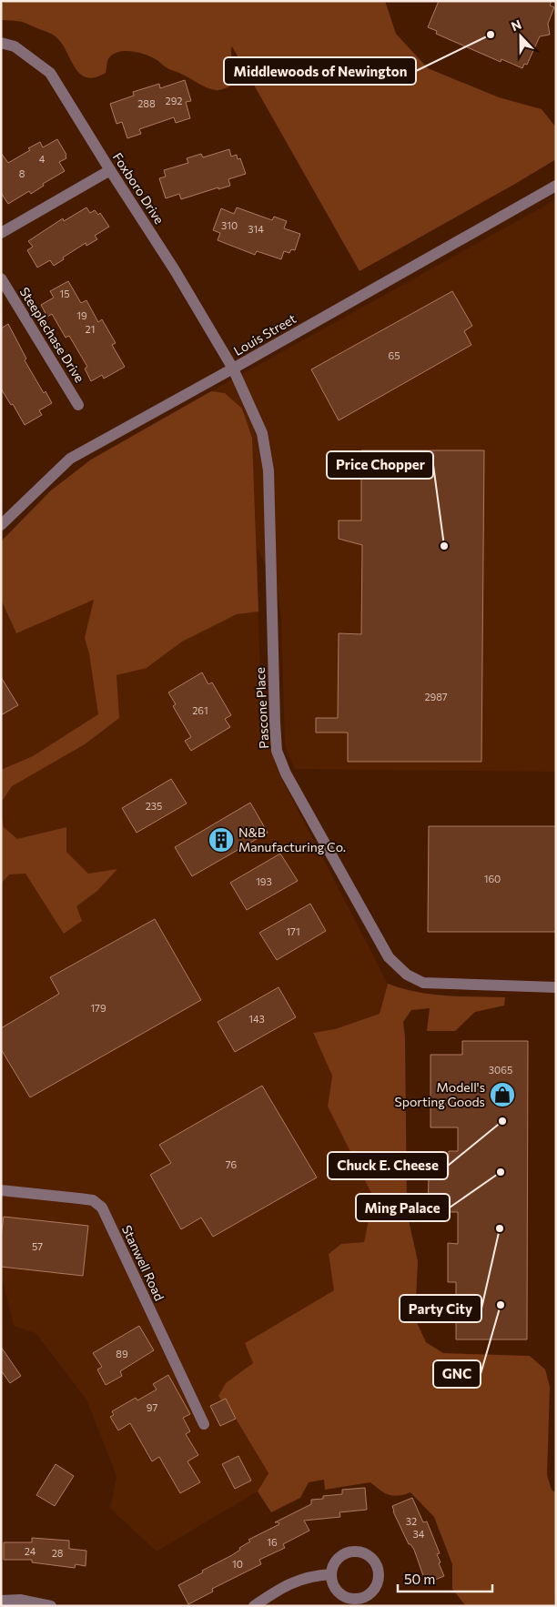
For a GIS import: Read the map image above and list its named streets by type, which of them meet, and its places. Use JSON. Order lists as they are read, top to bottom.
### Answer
{
  "streets": {
    "street": [
      "Foxboro Drive",
      "Steeplechase Drive",
      "Louis Street",
      "Pascone Place",
      "Stanwell Road"
    ]
  },
  "crossings": [
    ["Foxboro Drive", "Louis Street"],
    ["Foxboro Drive", "Pascone Place"],
    ["Louis Street", "Pascone Place"]
  ],
  "places": {
    "other": [
      "Middlewoods of Newington",
      "Price Chopper",
      "Chuck E. Cheese",
      "Ming Palace",
      "Party City",
      "GNC"
    ],
    "building": ["N&B Manufacturing Co."],
    "shop": ["Modell's Sporting Goods"]
  },
  "house_numbers": [
    "292",
    "288",
    "4",
    "8",
    "310",
    "314",
    "15",
    "19",
    "21",
    "65",
    "2987",
    "261",
    "235",
    "160",
    "193",
    "171",
    "179",
    "143",
    "3065",
    "76",
    "57",
    "89",
    "97",
    "32",
    "34",
    "16",
    "24",
    "28",
    "10"
  ],
  "scale_bar": "50 m",
  "north": "top"
}
